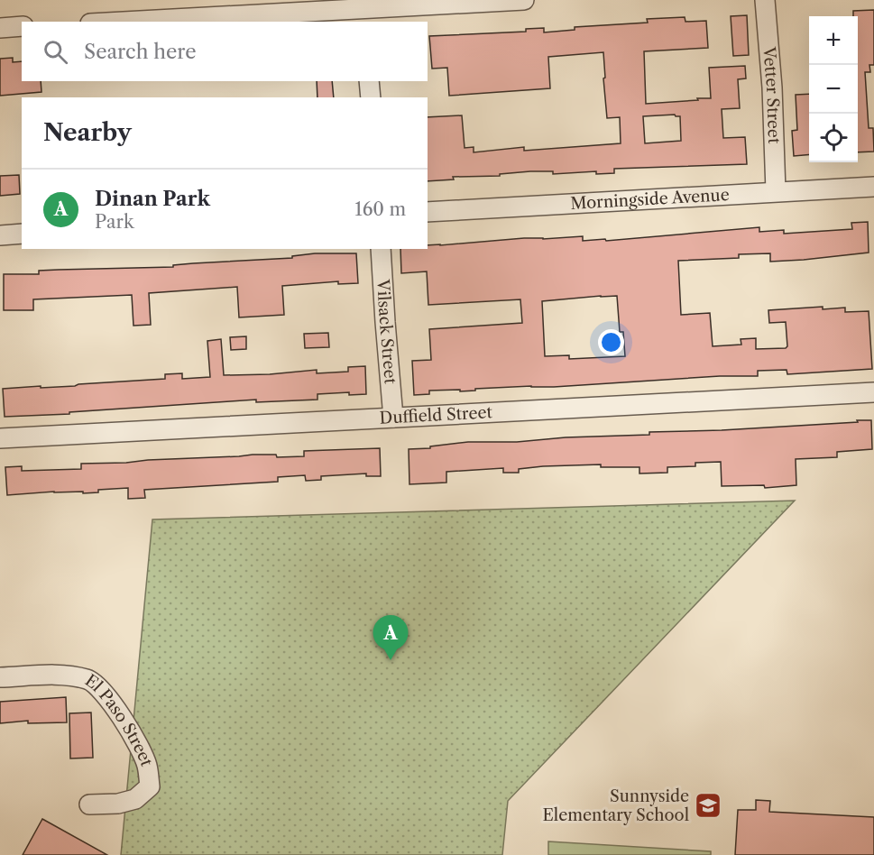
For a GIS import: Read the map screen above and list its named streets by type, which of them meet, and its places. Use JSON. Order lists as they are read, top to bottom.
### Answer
{
  "streets": {
    "street": [
      "Vetter Street",
      "Morningside Avenue",
      "Vilsack Street",
      "Duffield Street",
      "El Paso Street"
    ]
  },
  "crossings": [
    ["Vetter Street", "Morningside Avenue"],
    ["Vilsack Street", "Duffield Street"]
  ],
  "places": {
    "school or university": ["Sunnyside Elementary School"]
  },
  "page": {
    "map_buttons": ["+", "−"],
    "search": "Search here",
    "heading": "Nearby",
    "list": [
      {
        "mark": "A",
        "name": "Dinan Park",
        "note": "Park",
        "value": "160 m"
      }
    ],
    "pins": "A"
  }
}
